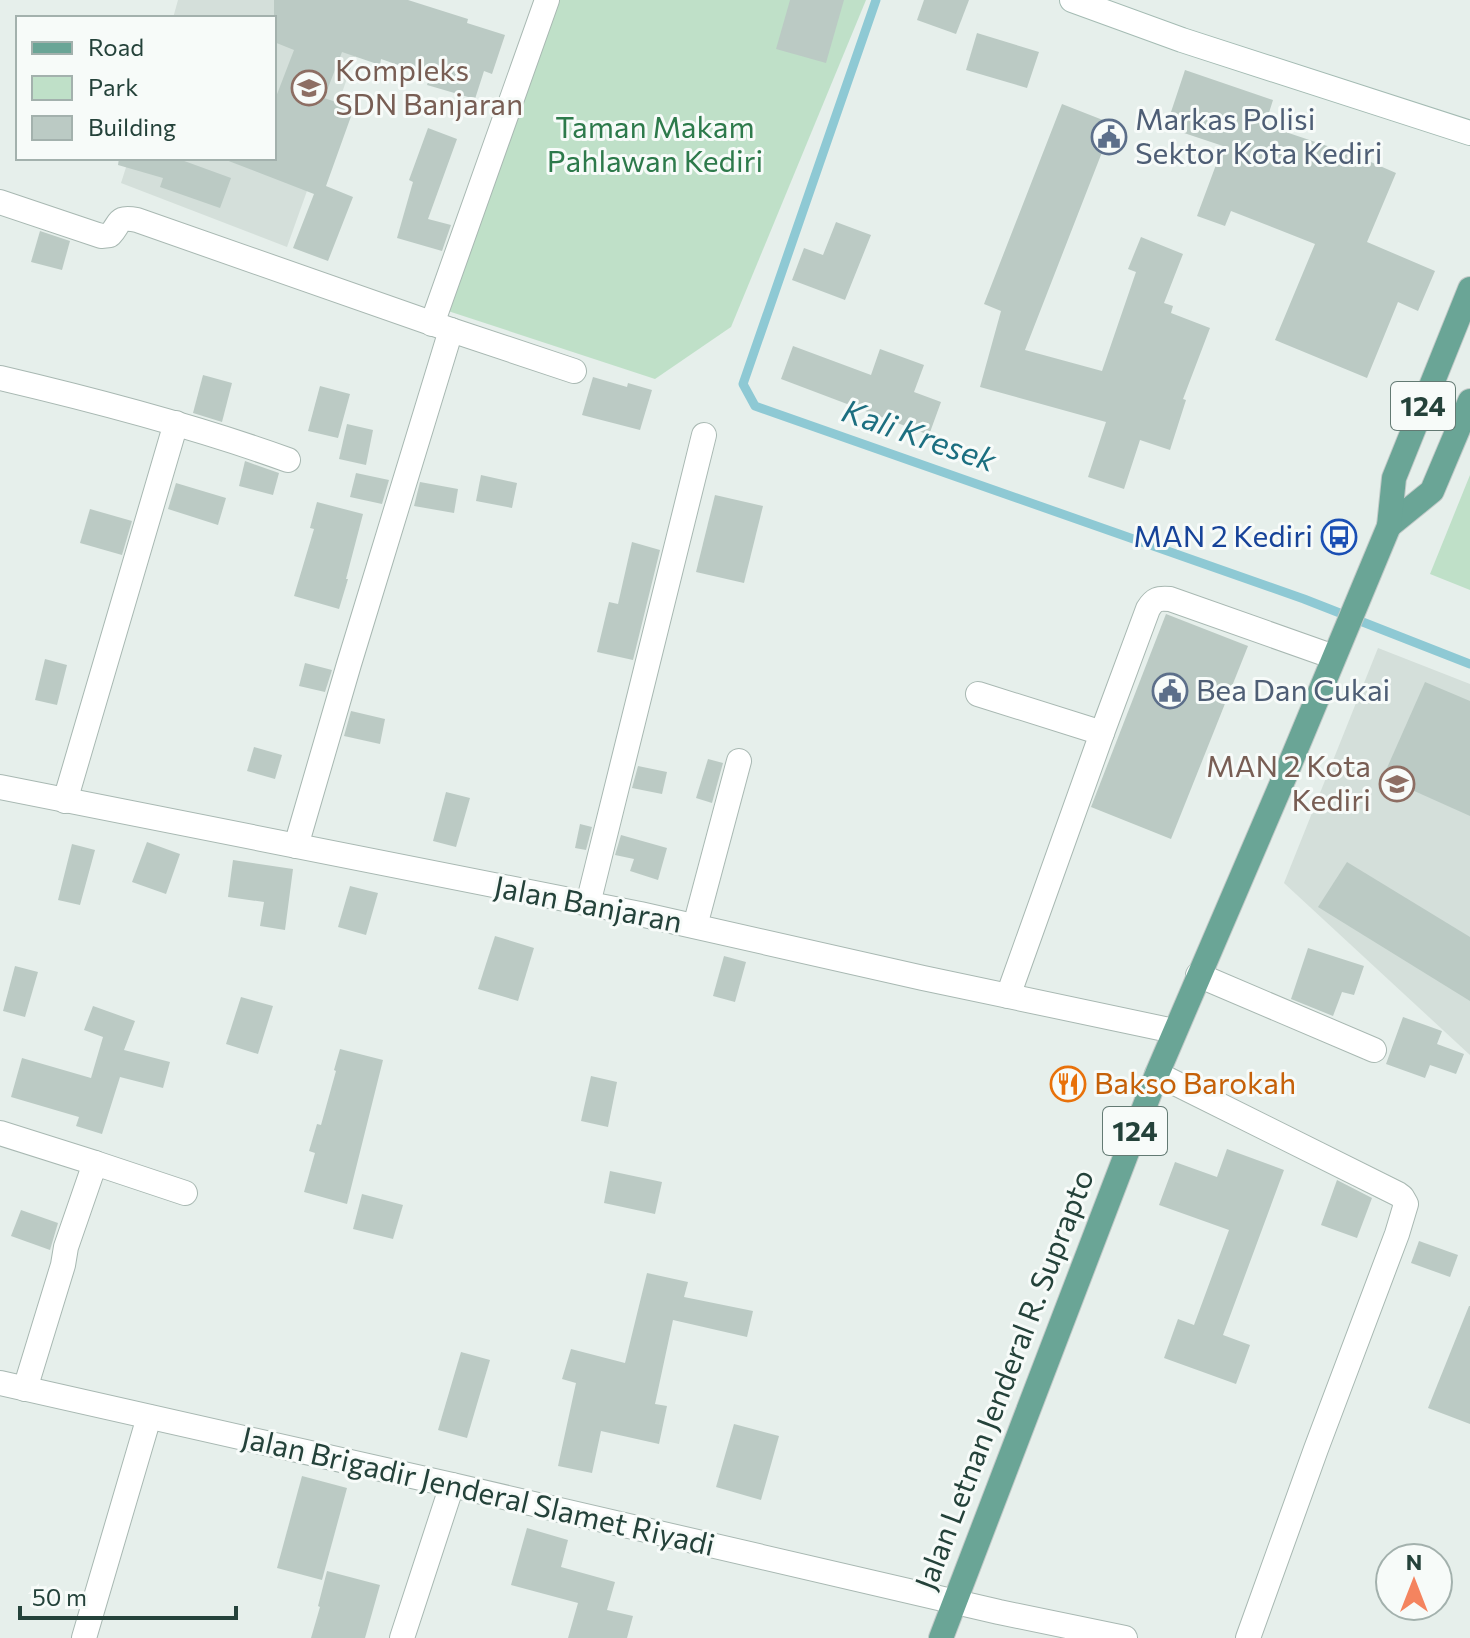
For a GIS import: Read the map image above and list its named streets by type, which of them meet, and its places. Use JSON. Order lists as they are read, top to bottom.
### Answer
{
  "streets": {
    "main road": ["124", "Jalan Letnan Jenderal R. Suprapto"],
    "street": ["Jalan Banjaran", "Jalan Brigadir Jenderal Slamet Riyadi"]
  },
  "crossings": [
    ["Jalan Banjaran", "Jalan Letnan Jenderal R. Suprapto"],
    ["Jalan Letnan Jenderal R. Suprapto", "Jalan Brigadir Jenderal Slamet Riyadi"]
  ],
  "water": ["Kali Kresek"],
  "parks": ["Taman Makam Pahlawan Kediri"],
  "places": {
    "school or university": ["Kompleks SDN Banjaran", "MAN 2 Kota Kediri"],
    "public building": ["Markas Polisi Sektor Kota Kediri", "Bea Dan Cukai"],
    "bus stop": ["MAN 2 Kediri"],
    "restaurant": ["Bakso Barokah"]
  },
  "legend": ["Road", "Park", "Building"],
  "scale_bar": "50 m",
  "north": "top"
}
